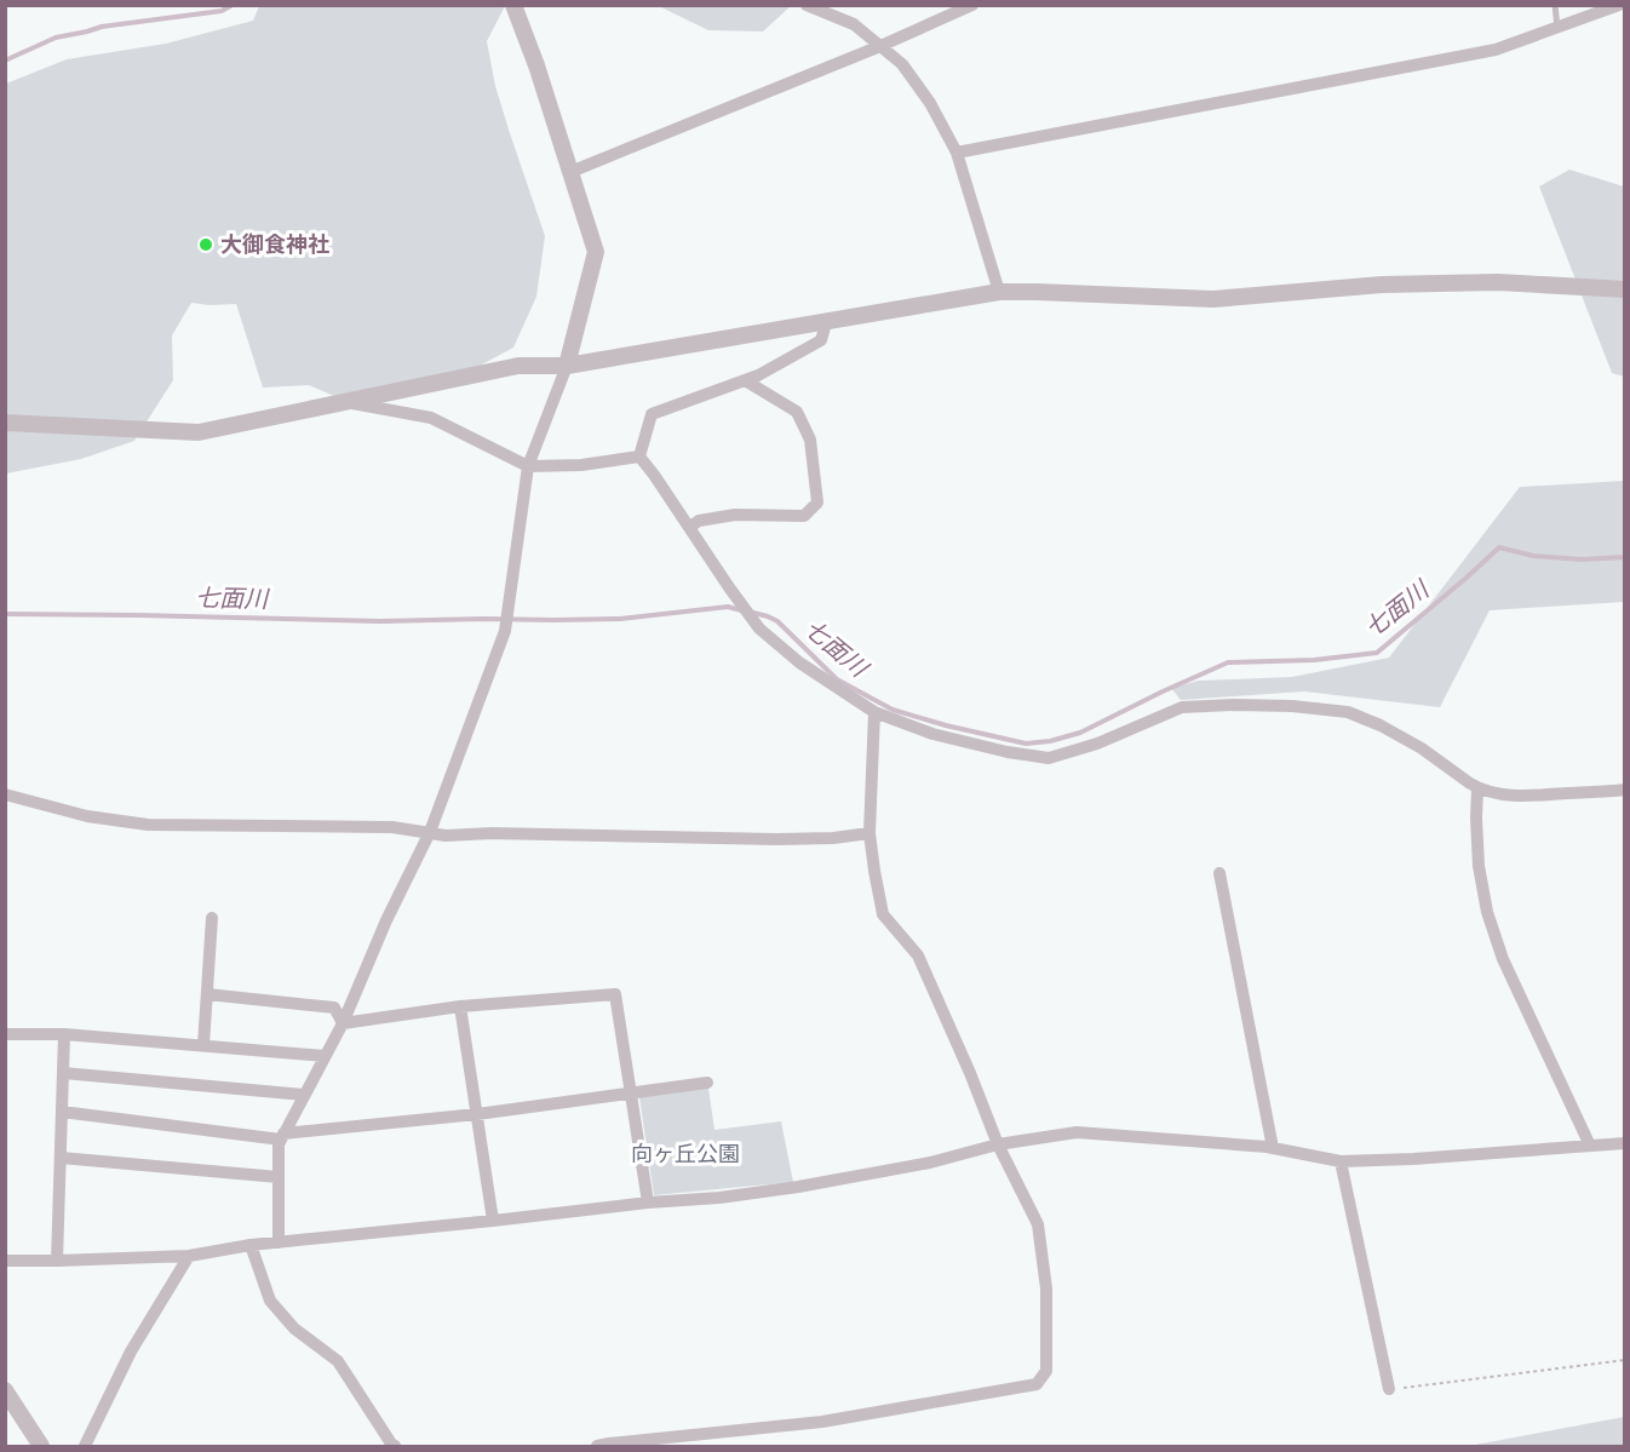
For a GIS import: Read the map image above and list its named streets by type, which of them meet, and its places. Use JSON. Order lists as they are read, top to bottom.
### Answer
{
  "water": ["七面川"],
  "parks": ["向ヶ丘公園"],
  "places": ["大御食神社"]
}
